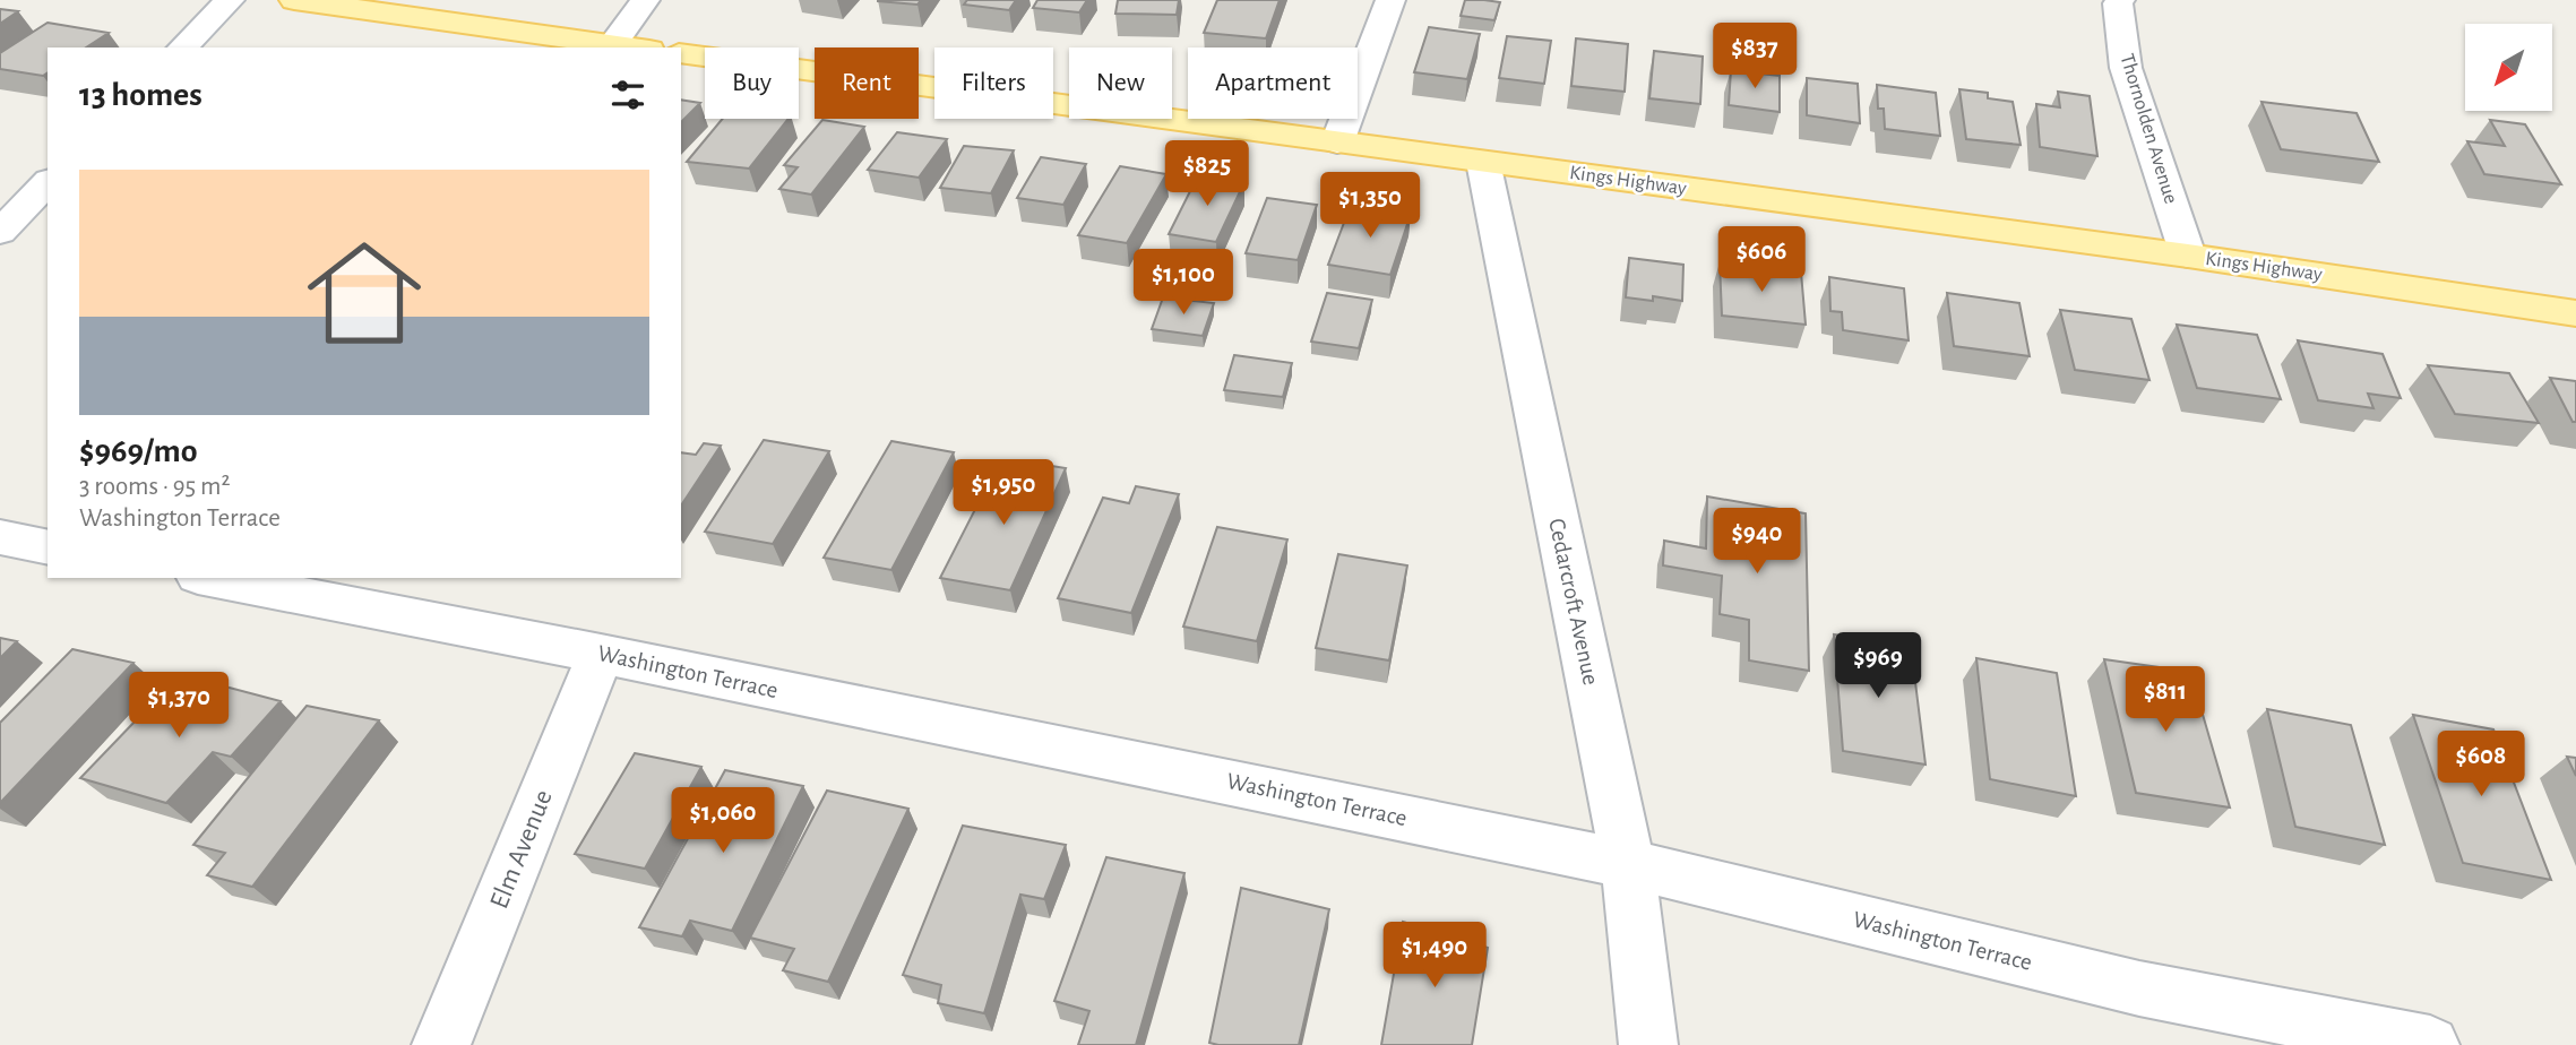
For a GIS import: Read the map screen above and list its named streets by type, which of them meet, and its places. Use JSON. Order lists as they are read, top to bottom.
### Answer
{
  "streets": {
    "main road": ["Kings Highway"],
    "street": [
      "Thornolden Avenue",
      "Cedarcroft Avenue",
      "Washington Terrace",
      "Elm Avenue"
    ]
  },
  "crossings": [
    ["Thornolden Avenue", "Kings Highway"],
    ["Kings Highway", "Cedarcroft Avenue"],
    ["Cedarcroft Avenue", "Washington Terrace"],
    ["Washington Terrace", "Elm Avenue"]
  ],
  "north": "bottom left",
  "page": {
    "price": [
      "$837",
      "$825",
      "$1,350",
      "$606",
      "$1,100",
      "$1,950",
      "$940",
      "$969",
      "$811",
      "$1,370",
      "$608",
      "$1,060",
      "$1,490"
    ],
    "chip": [
      "Buy",
      "Rent",
      "Filters",
      "New",
      "Apartment"
    ],
    "heading": "13 homes",
    "list": [
      {
        "name": "$969/mo",
        "note": "3 rooms · 95 m² · Washington Terrace"
      }
    ]
  }
}
